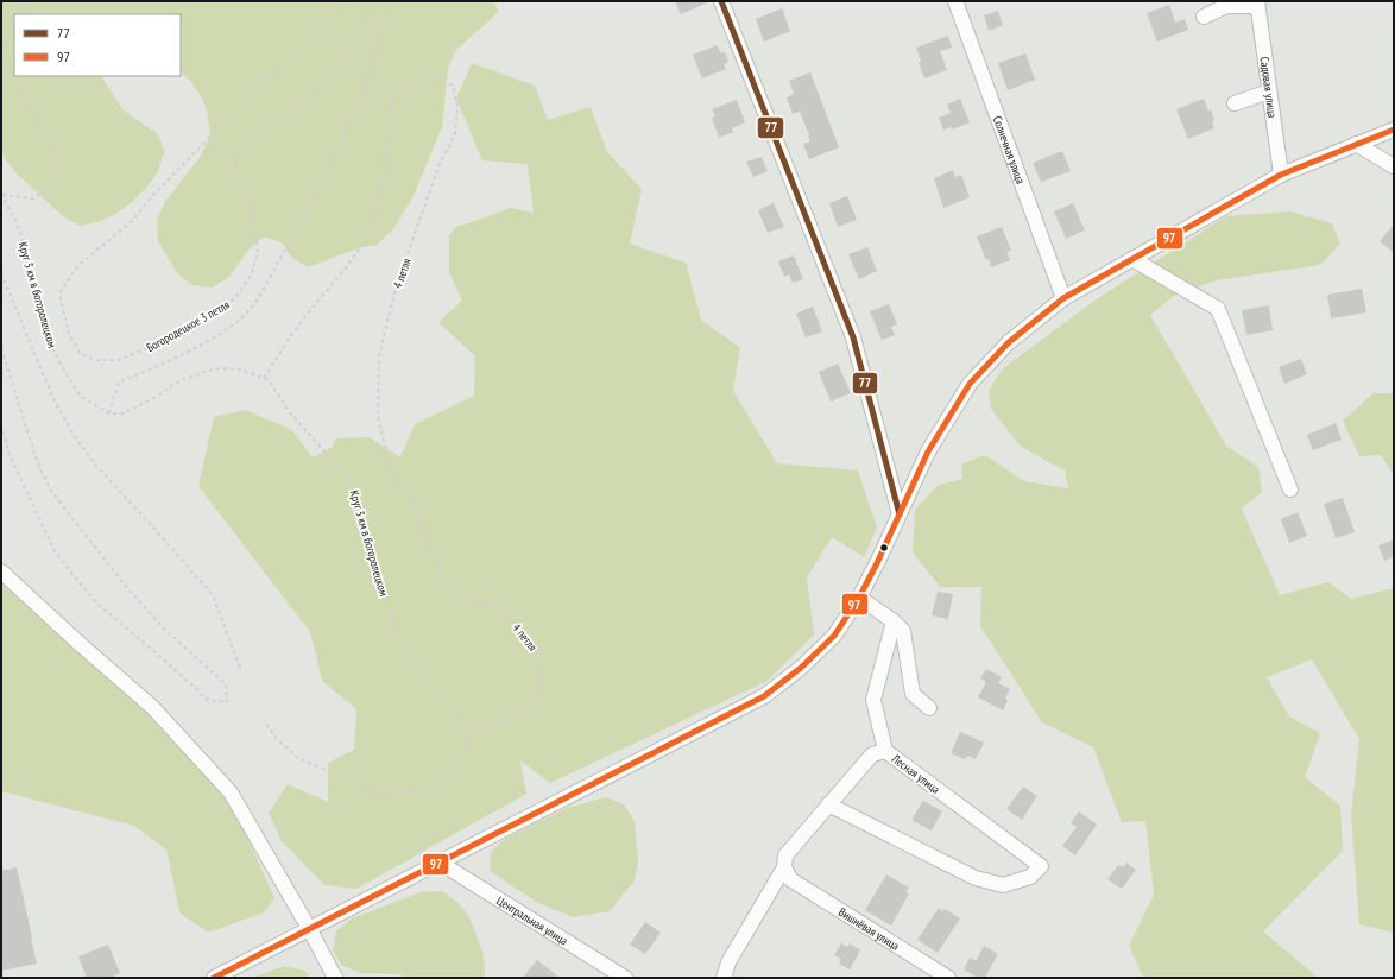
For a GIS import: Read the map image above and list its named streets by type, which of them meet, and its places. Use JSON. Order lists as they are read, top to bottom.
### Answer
{
  "streets": {
    "street": [
      "Садовая улица",
      "Солнечная улица",
      "Лесная улица",
      "Центральная улица",
      "Вишнёвая улица"
    ],
    "path": ["4 петля", "Круг 3 км в богоролецком", "Богородецкое 3 петля"]
  },
  "crossings": [
    ["4 петля", "Круг 3 км в богоролецком"],
    ["Круг 3 км в богоролецком", "Богородецкое 3 петля"]
  ],
  "lines": ["transit line 77", "transit line 97"],
  "legend": ["77", "97"]
}
